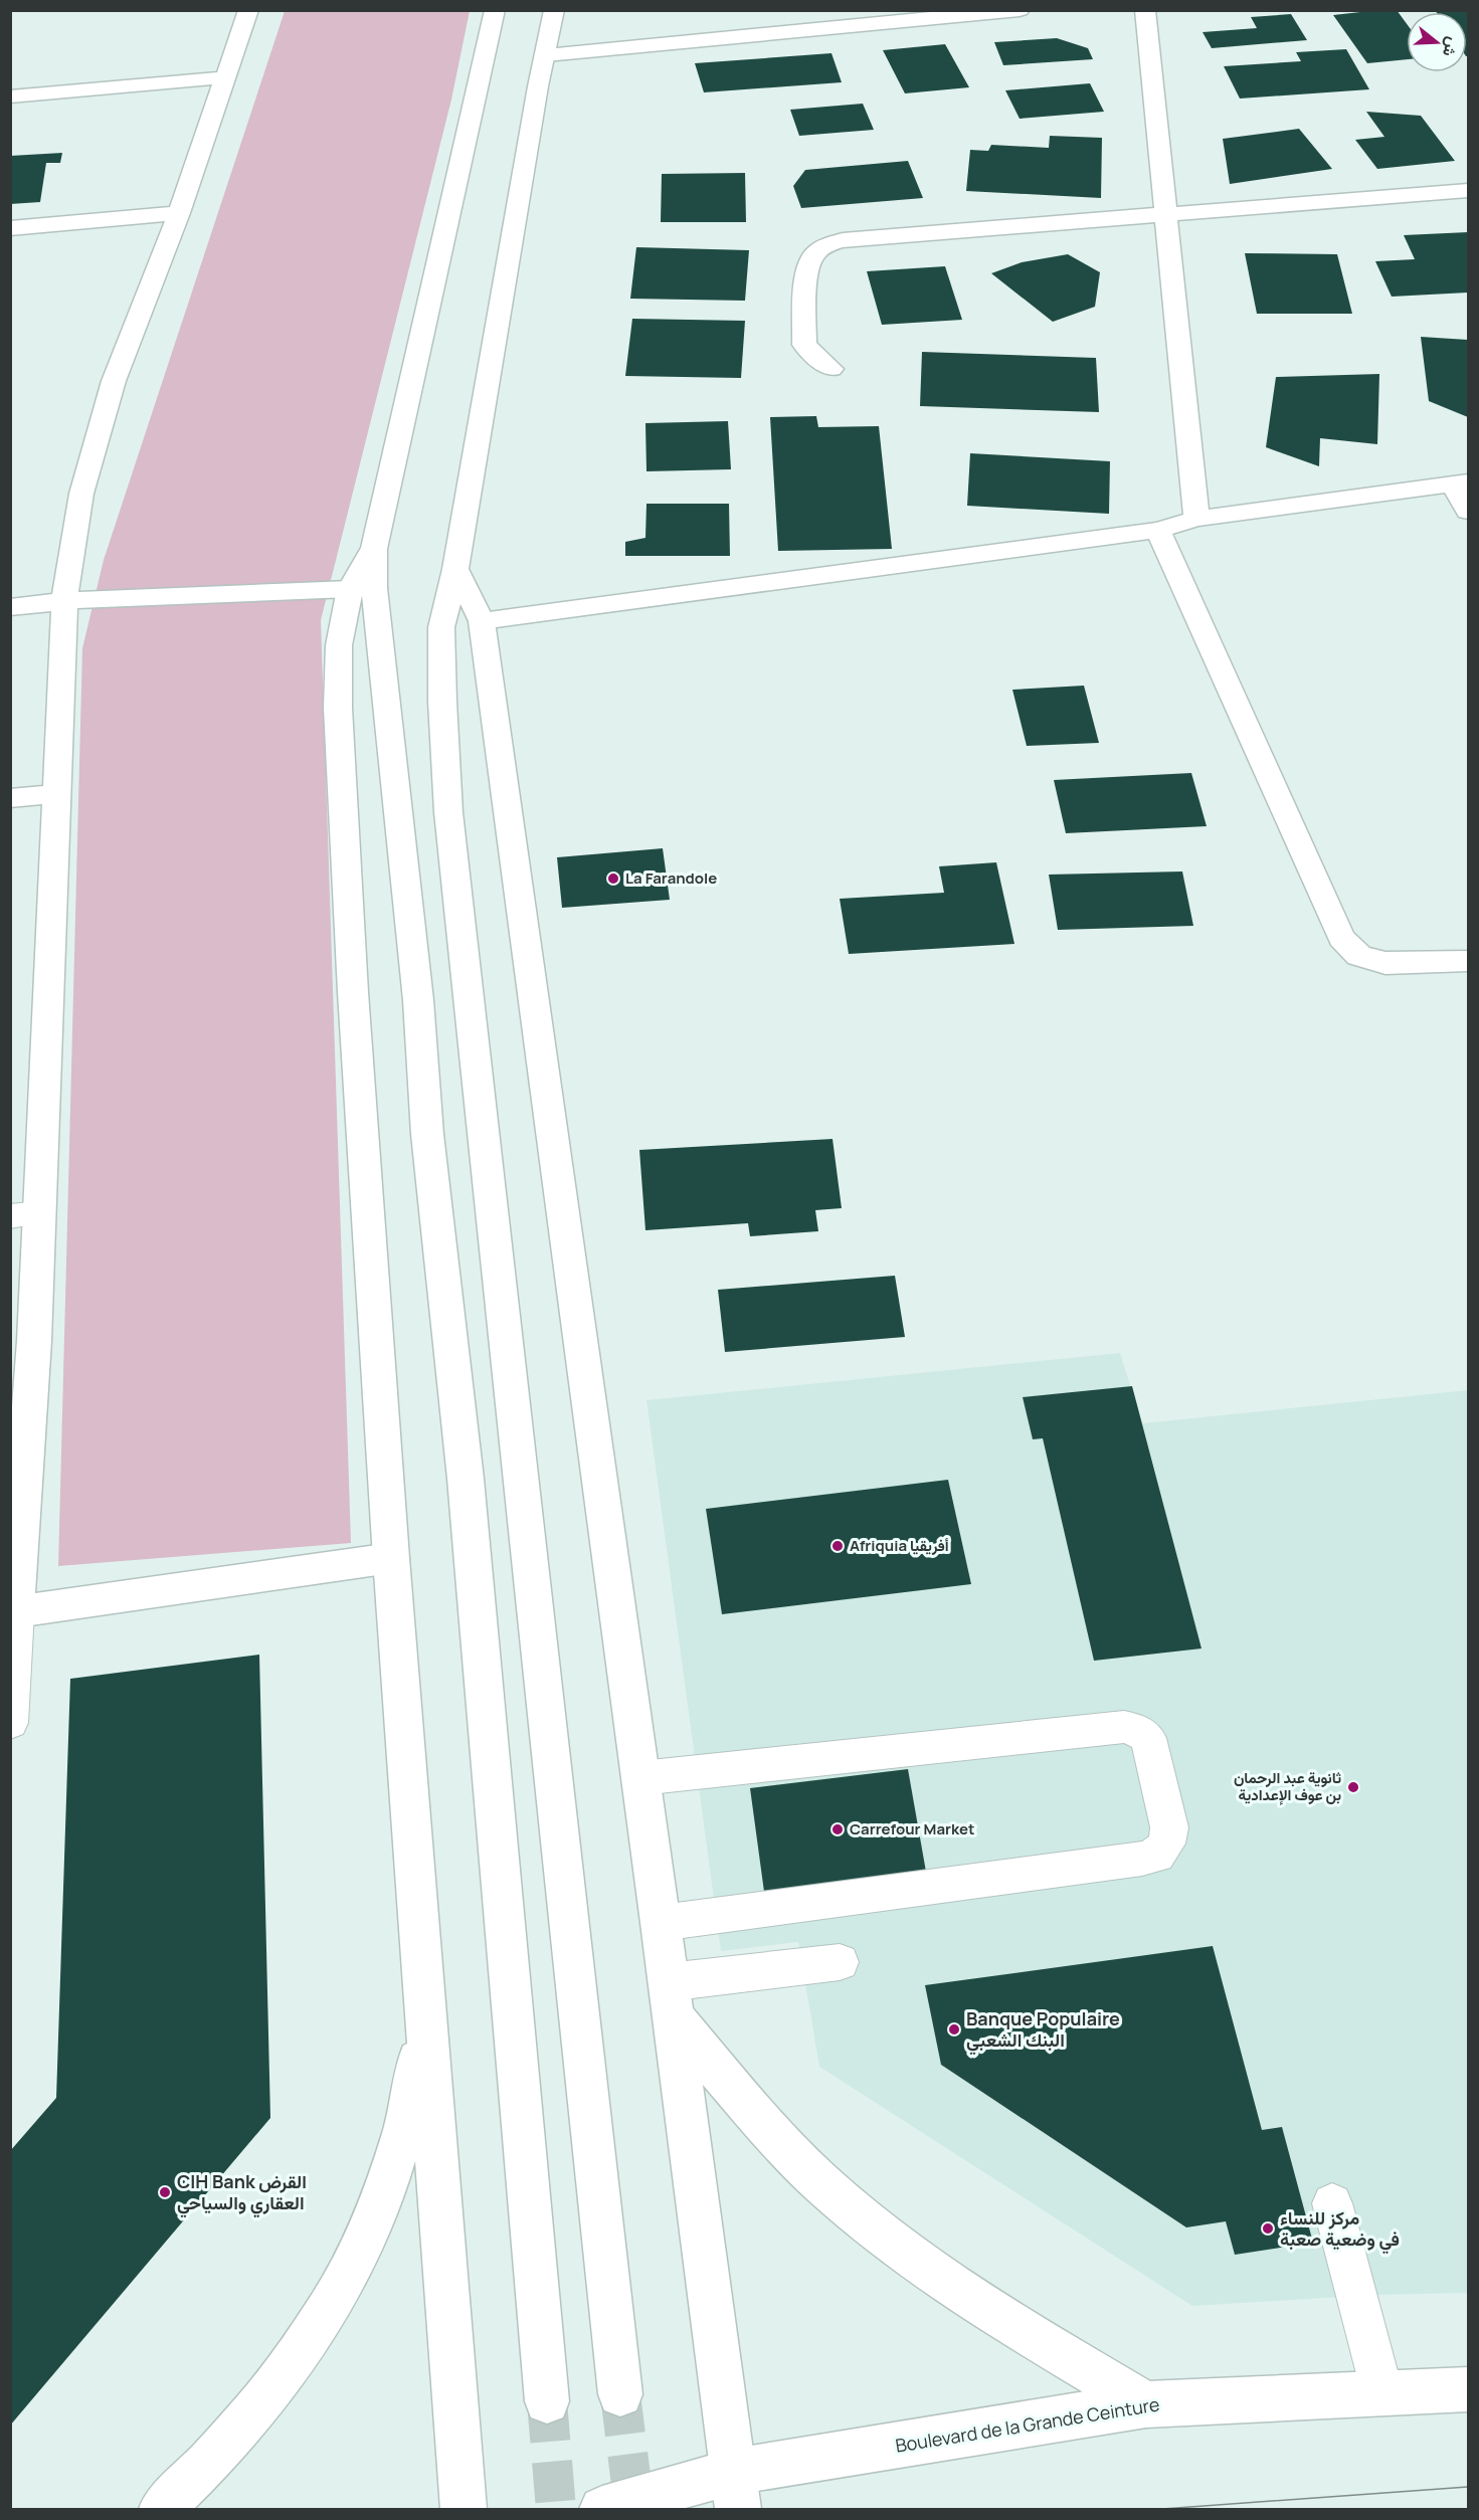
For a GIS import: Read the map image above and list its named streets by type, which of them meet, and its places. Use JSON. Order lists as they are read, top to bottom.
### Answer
{
  "streets": {
    "main road": ["Boulevard de la Grande Ceinture"]
  },
  "places": [
    "La Farandole",
    "Afriquia أفريقيا",
    "ثانوية عبد الرحمان بن عوف الإعدادية",
    "Carrefour Market",
    "Banque Populaire البنك الشعبي",
    "CIH Bank القرض العقاري والسياحي",
    "مركز للنساء في وضعية صعبة"
  ],
  "north": "right"
}
